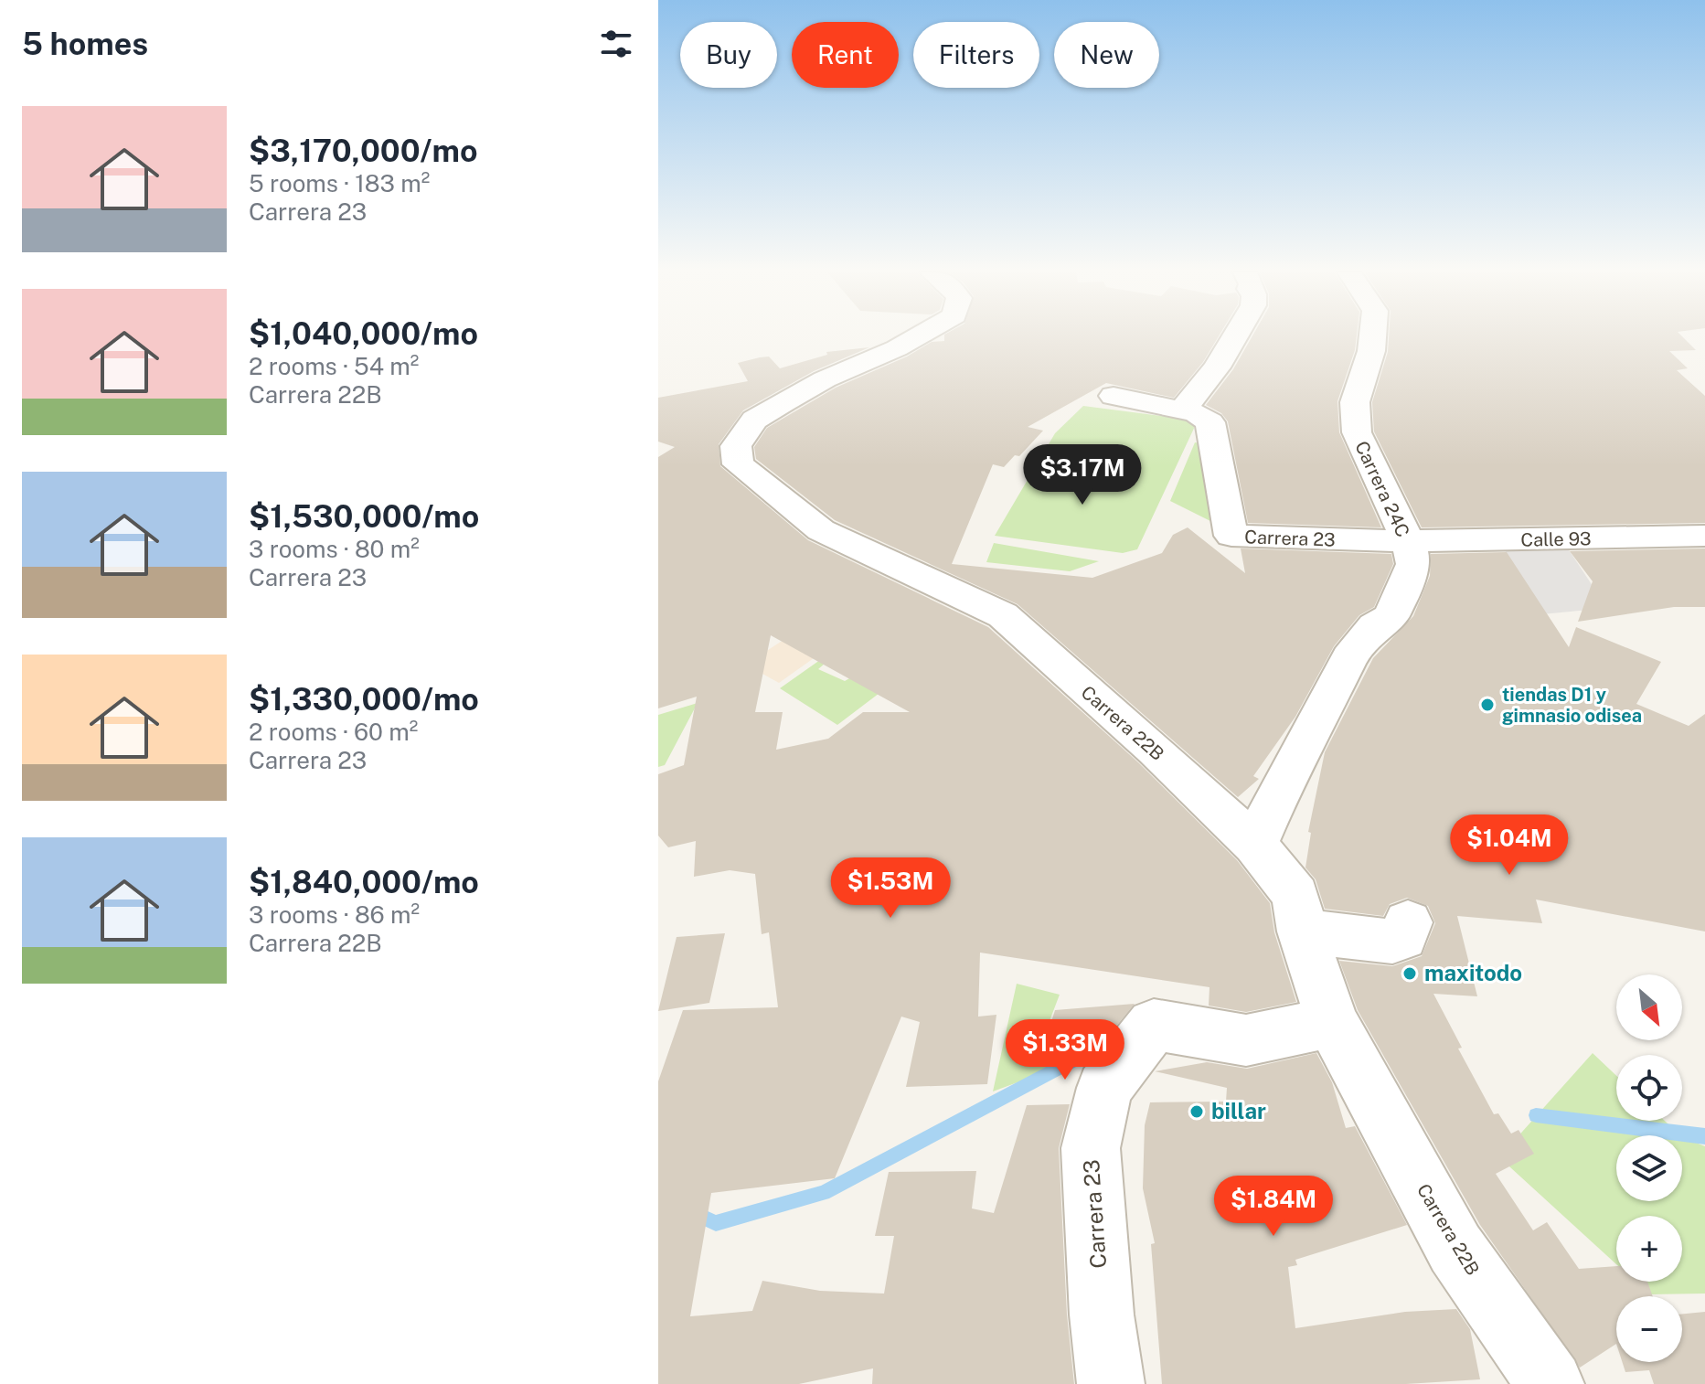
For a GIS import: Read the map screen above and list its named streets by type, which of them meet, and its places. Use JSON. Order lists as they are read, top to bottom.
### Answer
{
  "streets": {
    "street": [
      "Carrera 24C",
      "Carrera 23",
      "Calle 93",
      "Carrera 22B"
    ]
  },
  "crossings": [
    ["Carrera 24C", "Carrera 23"],
    ["Carrera 24C", "Calle 93"],
    ["Carrera 24C", "Carrera 22B"],
    ["Carrera 23", "Calle 93"],
    ["Carrera 23", "Carrera 22B"]
  ],
  "places": ["tiendas D1 y gimnasio odisea", "maxitodo", "billar"],
  "north": "bottom right",
  "page": {
    "heading": "5 homes",
    "chip": [
      "Buy",
      "Rent",
      "Filters",
      "New"
    ],
    "list": [
      {
        "name": "$3,170,000/mo",
        "note": "5 rooms · 183 m² · Carrera 23"
      },
      {
        "name": "$1,040,000/mo",
        "note": "2 rooms · 54 m² · Carrera 22B"
      },
      {
        "name": "$1,530,000/mo",
        "note": "3 rooms · 80 m² · Carrera 23"
      },
      {
        "name": "$1,330,000/mo",
        "note": "2 rooms · 60 m² · Carrera 23"
      },
      {
        "name": "$1,840,000/mo",
        "note": "3 rooms · 86 m² · Carrera 22B"
      }
    ],
    "price": [
      "$3.17M",
      "$1.04M",
      "$1.53M",
      "$1.33M",
      "$1.84M"
    ],
    "map_buttons": ["+", "−"]
  }
}
